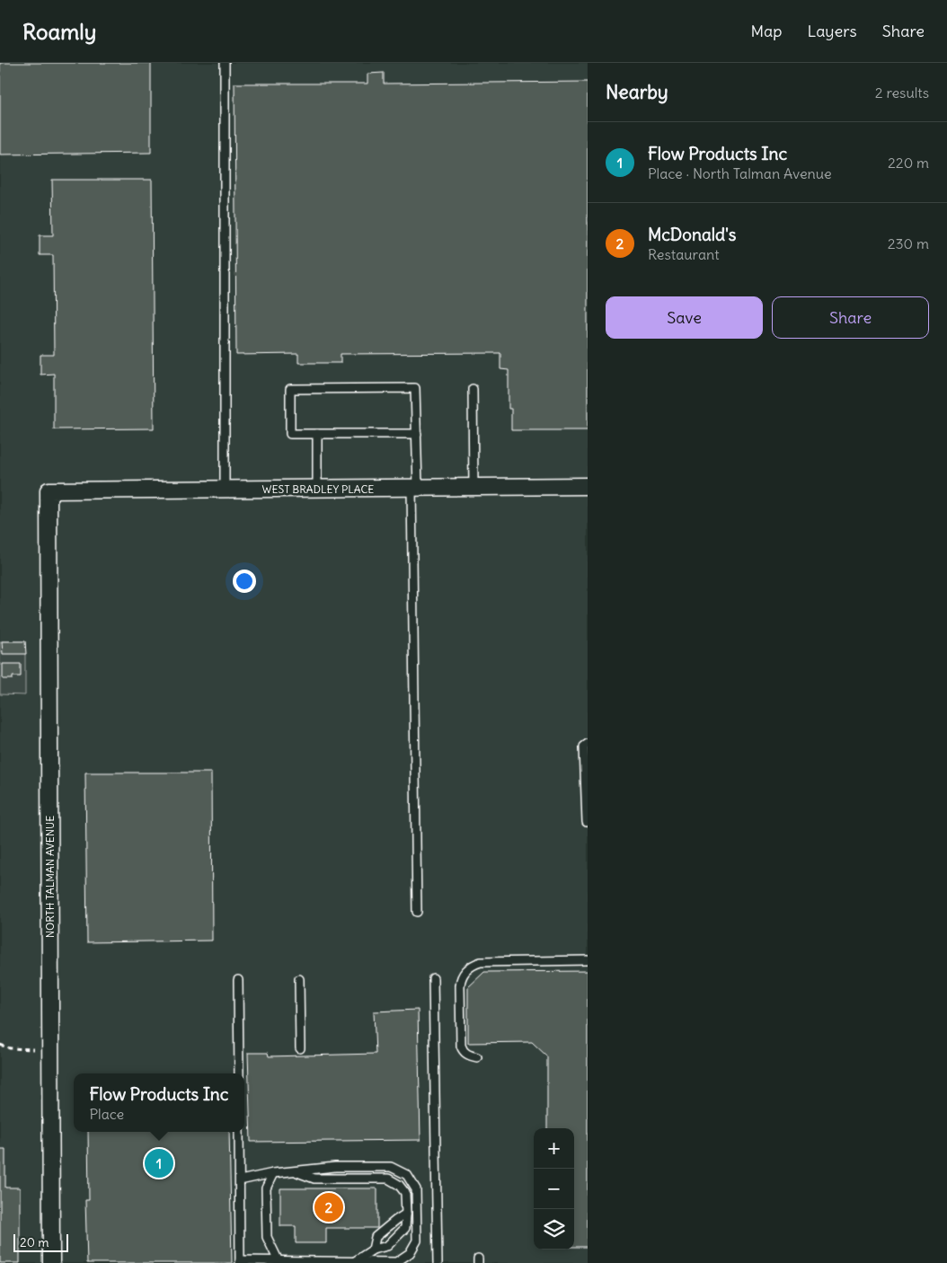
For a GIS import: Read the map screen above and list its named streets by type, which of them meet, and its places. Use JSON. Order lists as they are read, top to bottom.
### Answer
{
  "streets": {
    "street": ["WEST BRADLEY PLACE", "NORTH TALMAN AVENUE"]
  },
  "crossings": [
    ["WEST BRADLEY PLACE", "NORTH TALMAN AVENUE"]
  ],
  "scale_bar": "20 m",
  "page": {
    "header": "Roamly",
    "nav": ["Map", "Layers", "Share"],
    "heading": ["Nearby", "2 results"],
    "list": [
      {
        "mark": "1",
        "name": "Flow Products Inc",
        "note": "Place · North Talman Avenue",
        "value": "220 m"
      },
      {
        "mark": "2",
        "name": "McDonald's",
        "note": "Restaurant",
        "value": "230 m"
      }
    ],
    "buttons": ["Save", "Share"],
    "popup": ["Flow Products Inc", "Place"],
    "map_buttons": ["+", "−"],
    "pins": ["1", "2"],
    "scale": "20 m"
  }
}
